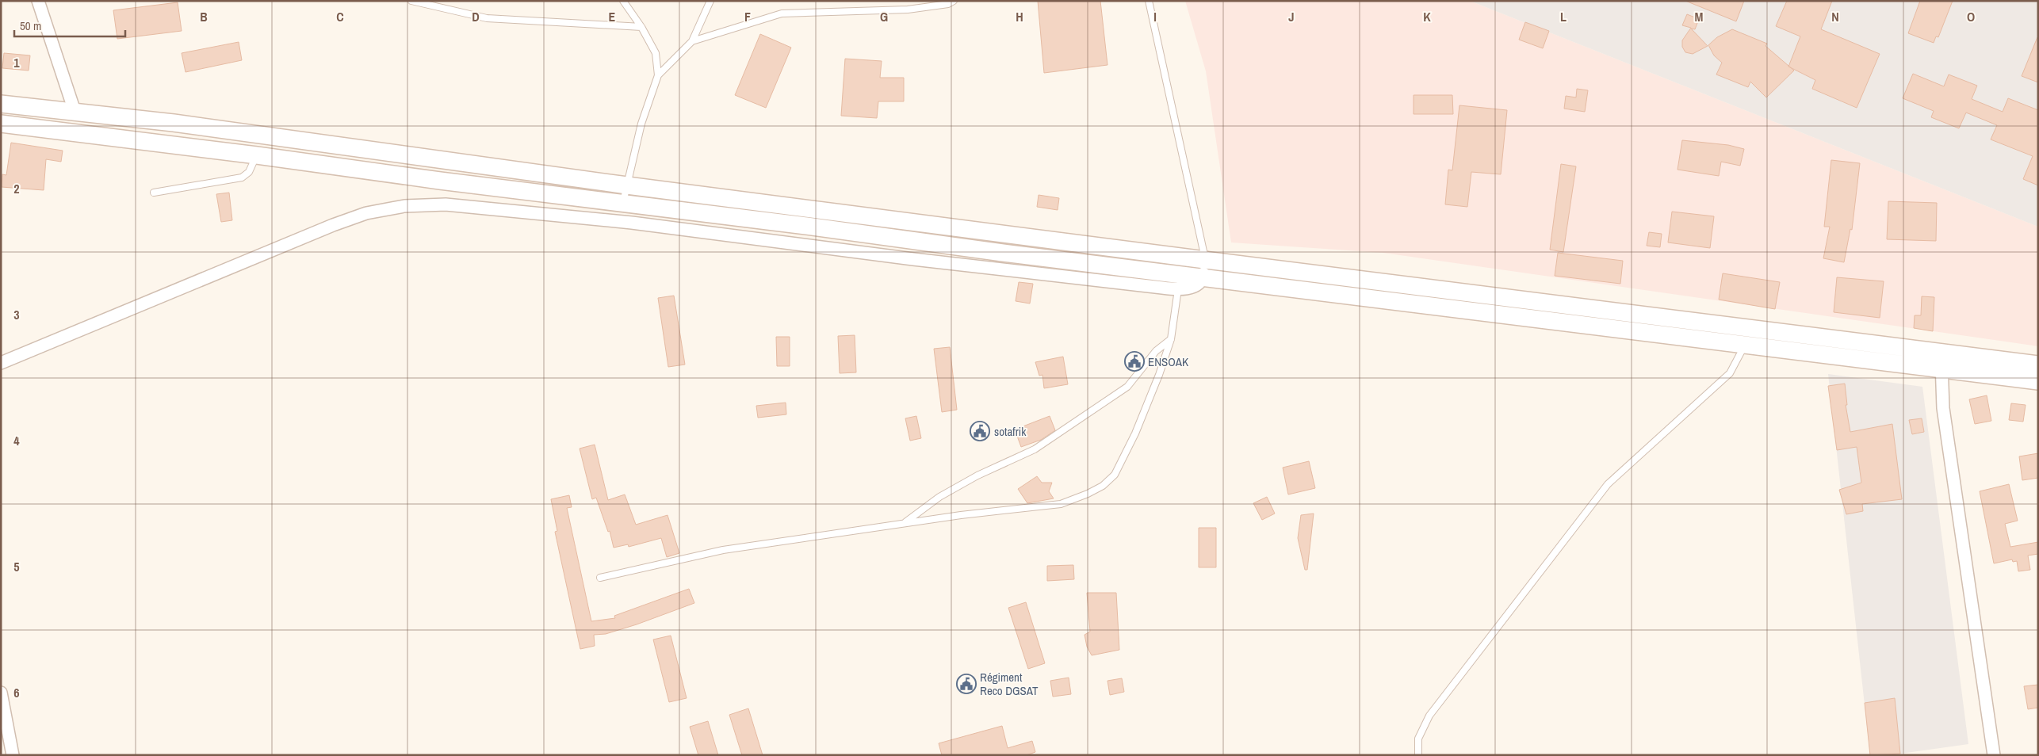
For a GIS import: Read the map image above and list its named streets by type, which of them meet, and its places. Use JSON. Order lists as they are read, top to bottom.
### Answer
{
  "places": {
    "public building": ["ENSOAK", "sotafrik", "Régiment Reco DGSAT"]
  },
  "scale_bar": "50 m",
  "grid": {
    "columns": [
      "B",
      "C",
      "D",
      "E",
      "F",
      "G",
      "H",
      "I",
      "J",
      "K",
      "L",
      "M",
      "N",
      "O"
    ],
    "rows": [
      "1",
      "2",
      "3",
      "4",
      "5",
      "6"
    ]
  }
}
